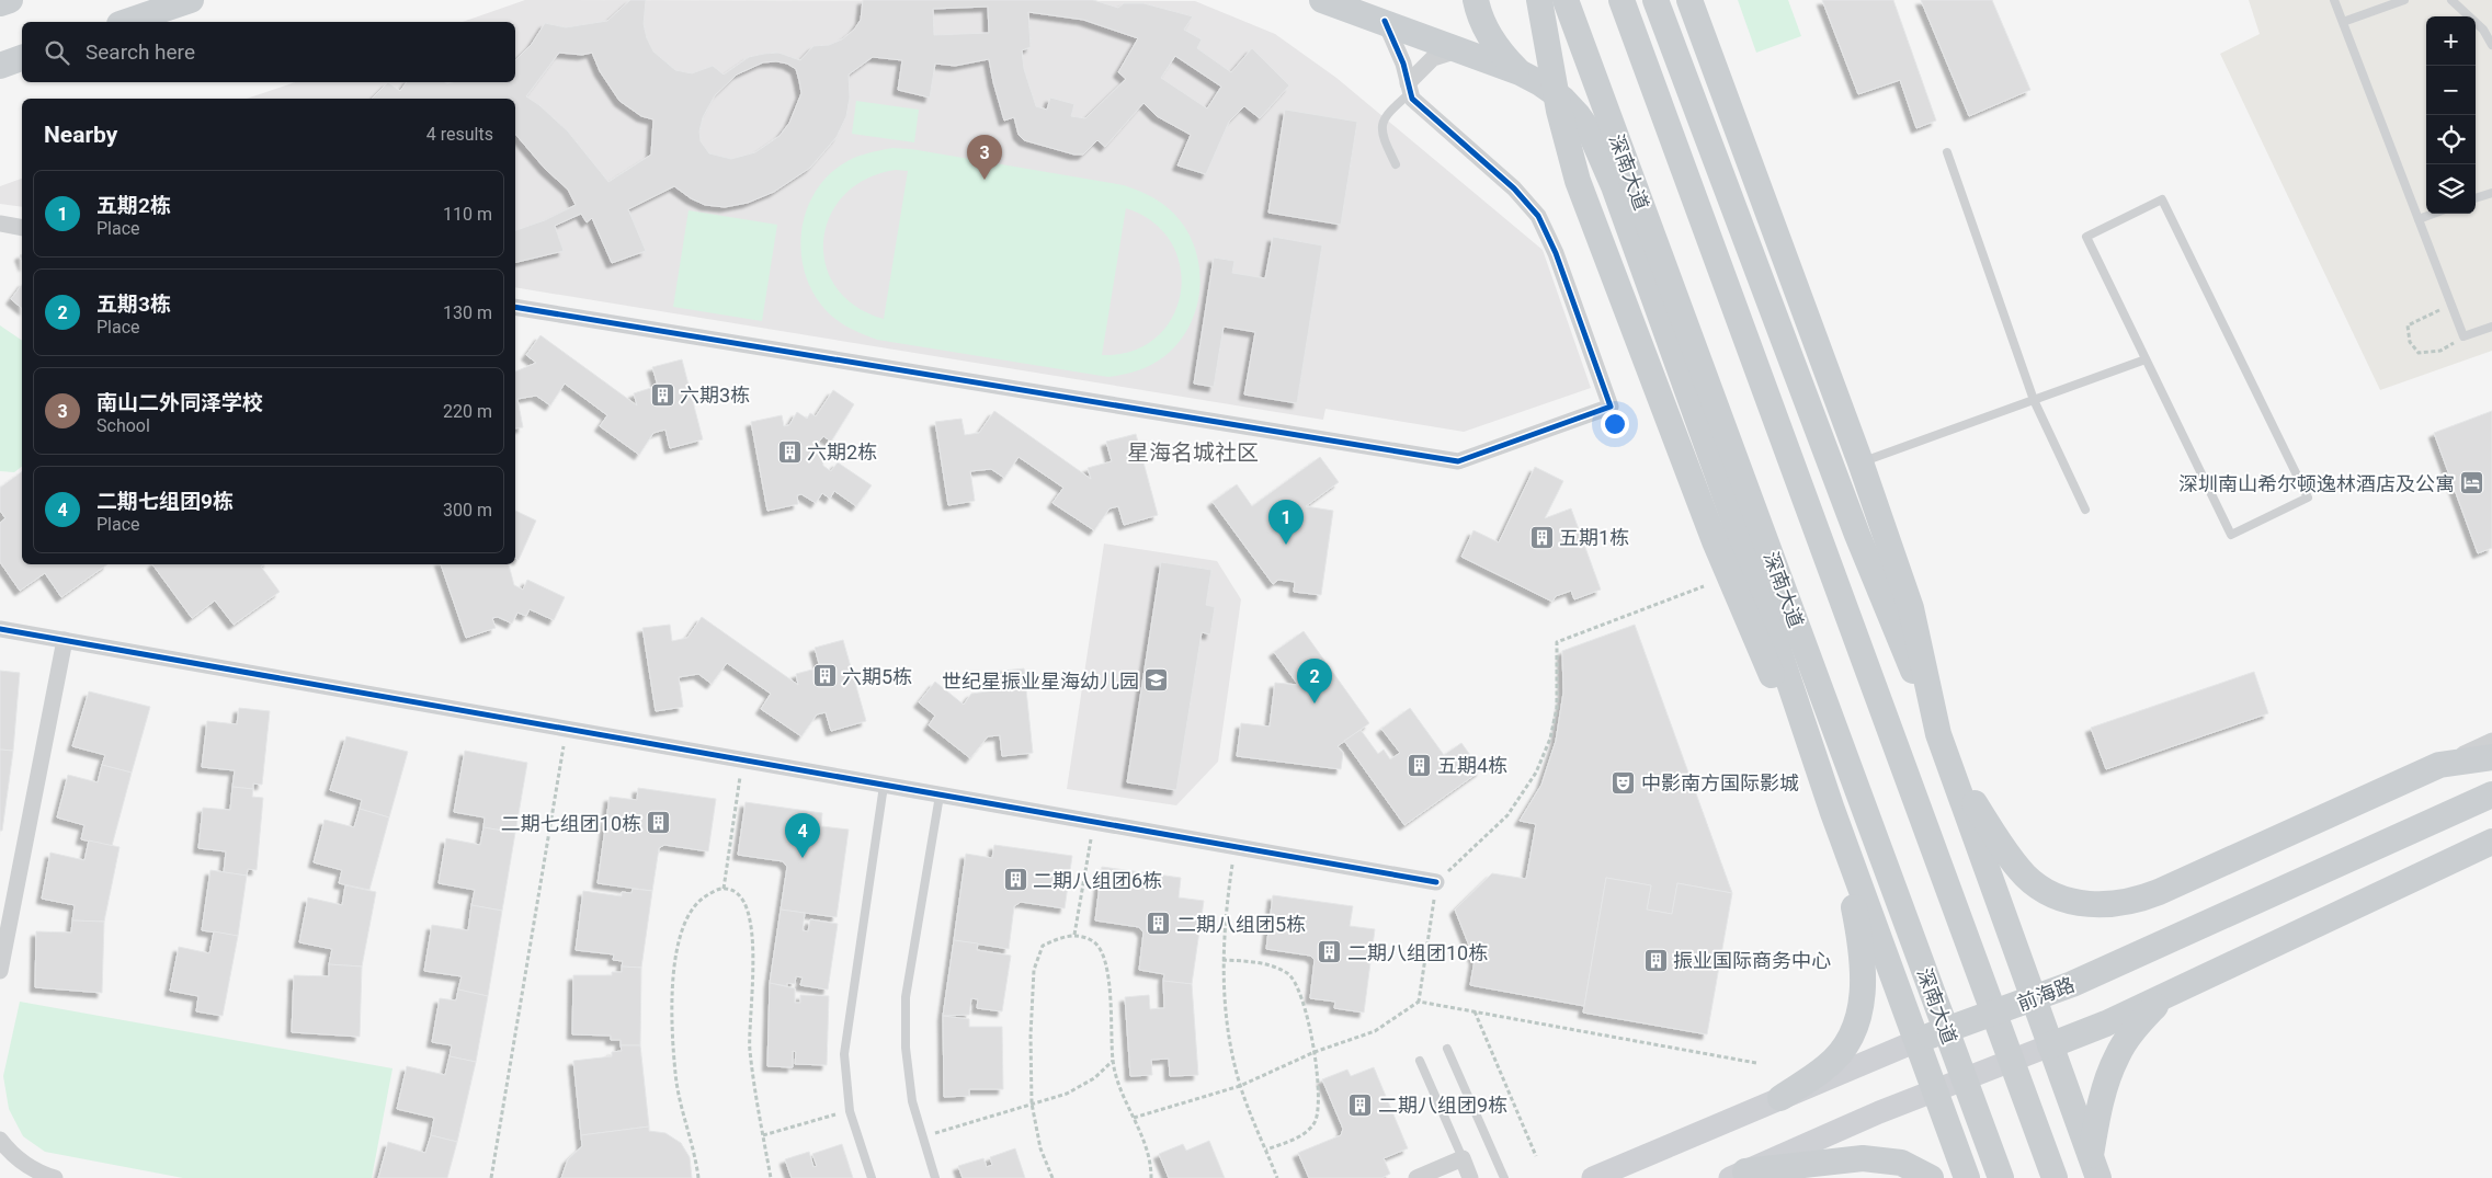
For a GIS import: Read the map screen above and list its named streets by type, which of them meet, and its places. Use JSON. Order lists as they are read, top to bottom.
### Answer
{
  "streets": {
    "main road": ["深南大道", "前海路"]
  },
  "crossings": [
    ["深南大道", "前海路"]
  ],
  "districts": ["星海名城社区"],
  "places": {
    "building": [
      "六期3栋",
      "六期2栋",
      "五期1栋",
      "六期5栋",
      "五期4栋",
      "二期七组团10栋",
      "二期八组团6栋",
      "二期八组团5栋",
      "二期八组团10栋",
      "振业国际商务中心",
      "二期八组团9栋"
    ],
    "hotel": ["深圳南山希尔顿逸林酒店及公寓"],
    "school or university": ["世纪星振业星海幼儿园"],
    "theatre": ["中影南方国际影城"]
  },
  "page": {
    "map_buttons": ["+", "−"],
    "search": "Search here",
    "heading": ["Nearby", "4 results"],
    "pins": [
      "3",
      "1",
      "2",
      "4"
    ],
    "list": [
      {
        "mark": "1",
        "name": "五期2栋",
        "note": "Place",
        "value": "110 m"
      },
      {
        "mark": "2",
        "name": "五期3栋",
        "note": "Place",
        "value": "130 m"
      },
      {
        "mark": "3",
        "name": "南山二外同泽学校",
        "note": "School",
        "value": "220 m"
      },
      {
        "mark": "4",
        "name": "二期七组团9栋",
        "note": "Place",
        "value": "300 m"
      }
    ]
  }
}
